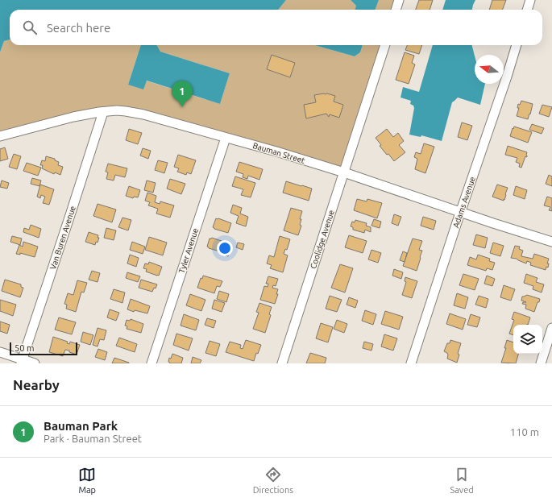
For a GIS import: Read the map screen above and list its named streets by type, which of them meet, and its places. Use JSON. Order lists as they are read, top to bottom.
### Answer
{
  "streets": {
    "street": [
      "Bauman Street",
      "Adams Avenue",
      "Van Buren Avenue",
      "Coolidge Avenue",
      "Tyler Avenue"
    ]
  },
  "crossings": [
    ["Bauman Street", "Adams Avenue"],
    ["Bauman Street", "Van Buren Avenue"],
    ["Bauman Street", "Coolidge Avenue"],
    ["Bauman Street", "Tyler Avenue"]
  ],
  "scale_bar": "50 m",
  "north": "left",
  "page": {
    "search": "Search here",
    "pins": "1",
    "scale": "50 m",
    "heading": "Nearby",
    "list": [
      {
        "mark": "1",
        "name": "Bauman Park",
        "note": "Park · Bauman Street",
        "value": "110 m"
      }
    ],
    "nav": ["Map", "Directions", "Saved"]
  }
}
